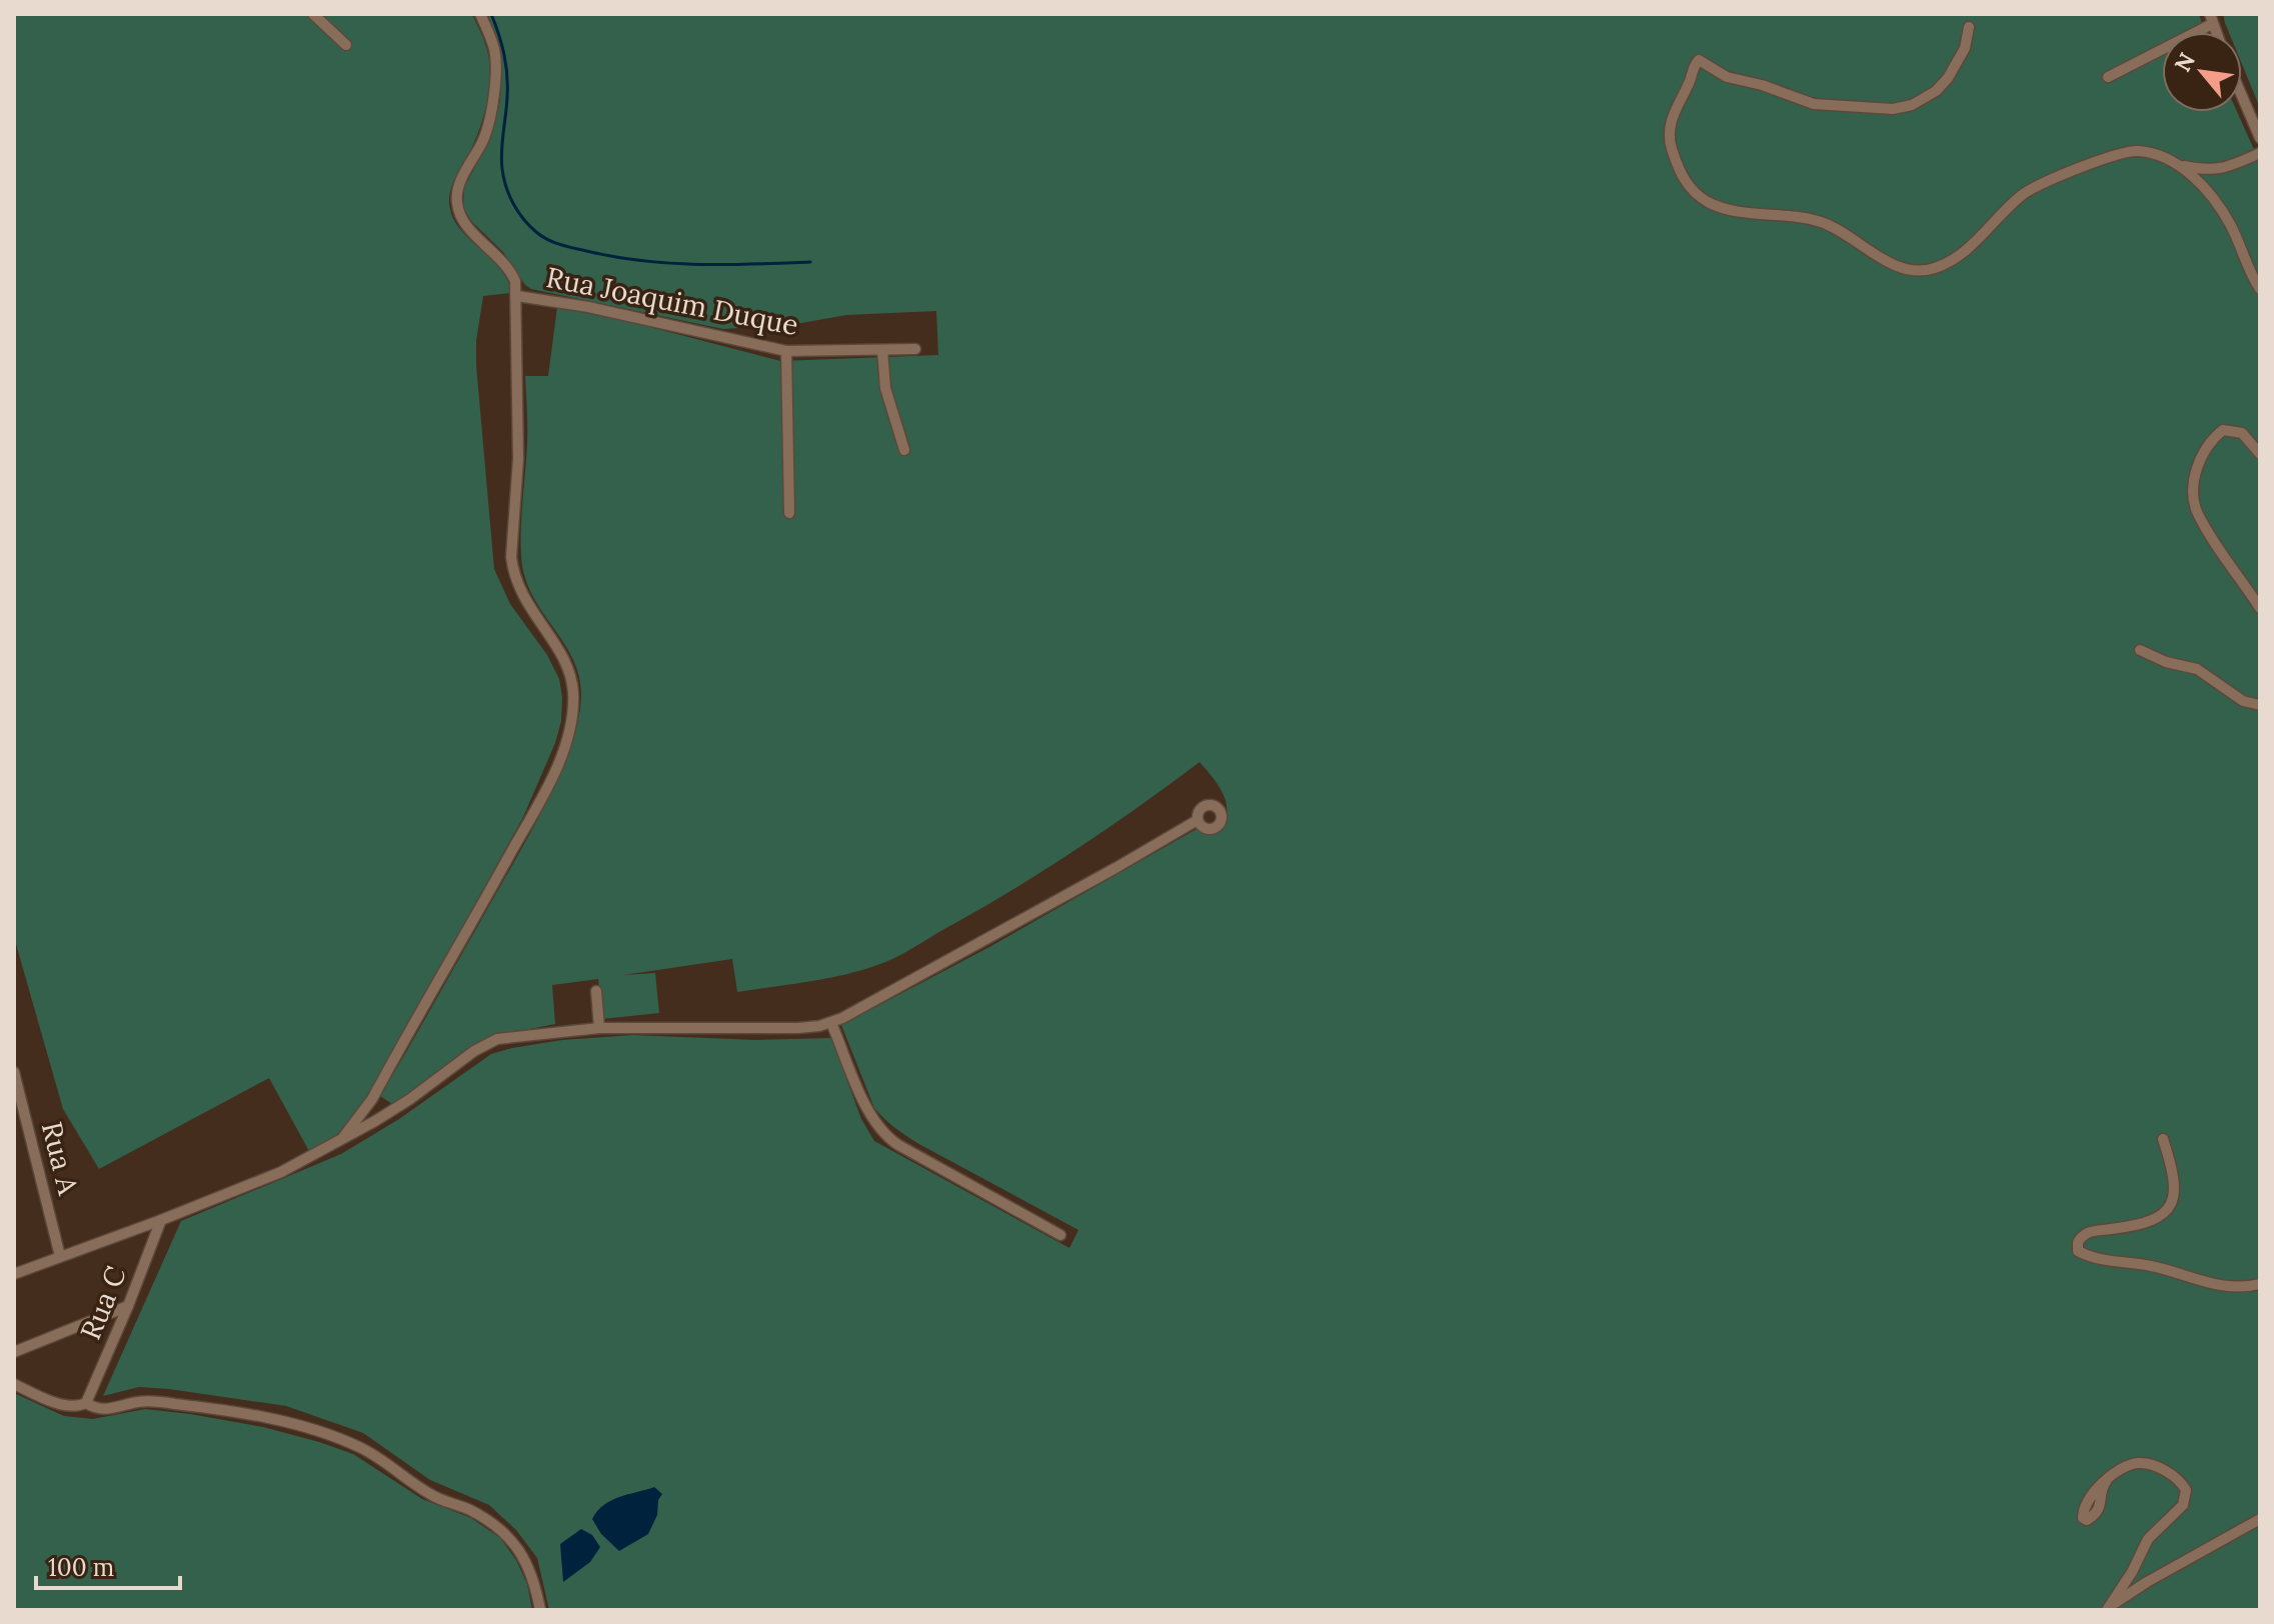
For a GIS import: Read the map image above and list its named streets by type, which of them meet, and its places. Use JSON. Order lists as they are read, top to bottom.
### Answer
{
  "streets": {
    "street": ["Rua Joaquim Duque", "Rua A", "Rua C"]
  },
  "scale_bar": "100 m",
  "north": "top left"
}
